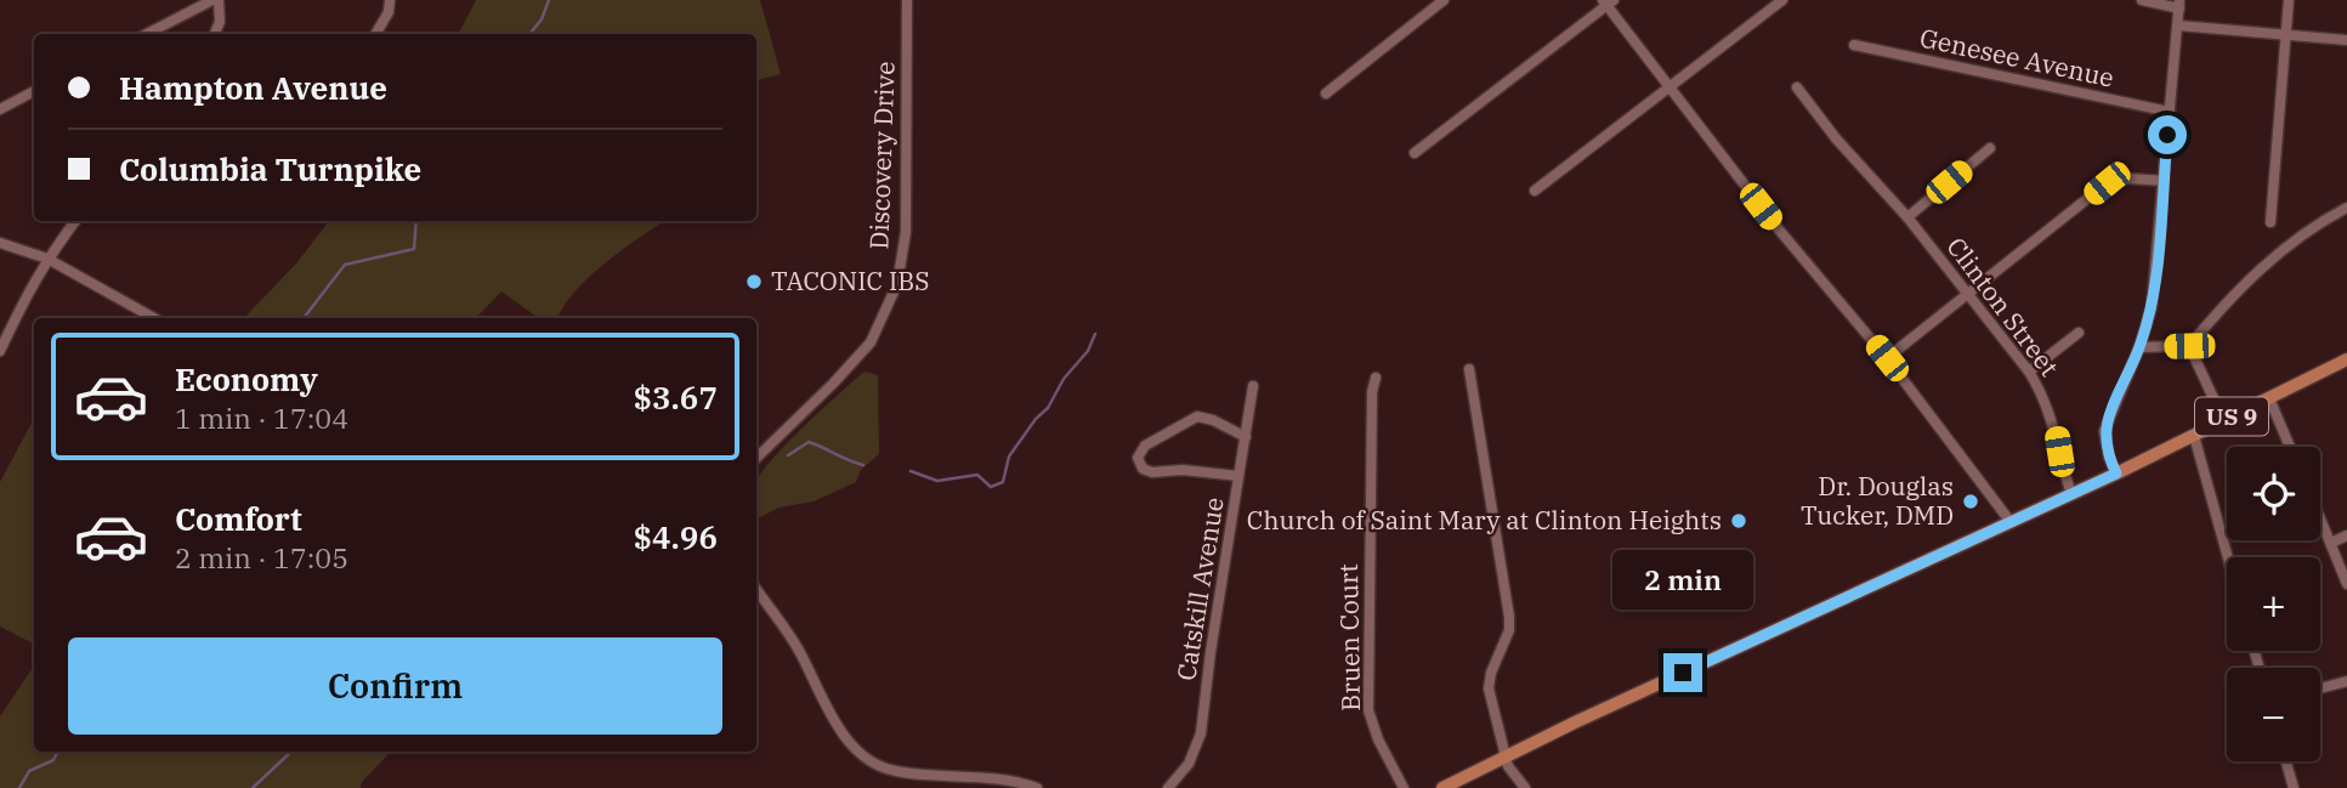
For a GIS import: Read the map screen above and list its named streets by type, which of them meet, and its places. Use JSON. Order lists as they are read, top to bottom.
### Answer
{
  "streets": {
    "main road": ["US 9"],
    "street": [
      "Genesee Avenue",
      "Discovery Drive",
      "Clinton Street",
      "Catskill Avenue",
      "Bruen Court"
    ]
  },
  "crossings": [
    ["Clinton Street", "US 9"]
  ],
  "places": ["TACONIC IBS", "Dr. Douglas Tucker, DMD", "Church of Saint Mary at Clinton Heights"],
  "page": {
    "banner": ["Hampton Avenue", "Columbia Turnpike"],
    "list": [
      {
        "name": "Economy",
        "note": "1 min · 17:04",
        "value": "$3.67"
      },
      {
        "name": "Comfort",
        "note": "2 min · 17:05",
        "value": "$4.96"
      }
    ],
    "map_buttons": ["+", "−"],
    "bubble": "2 min",
    "buttons": "Confirm"
  }
}
